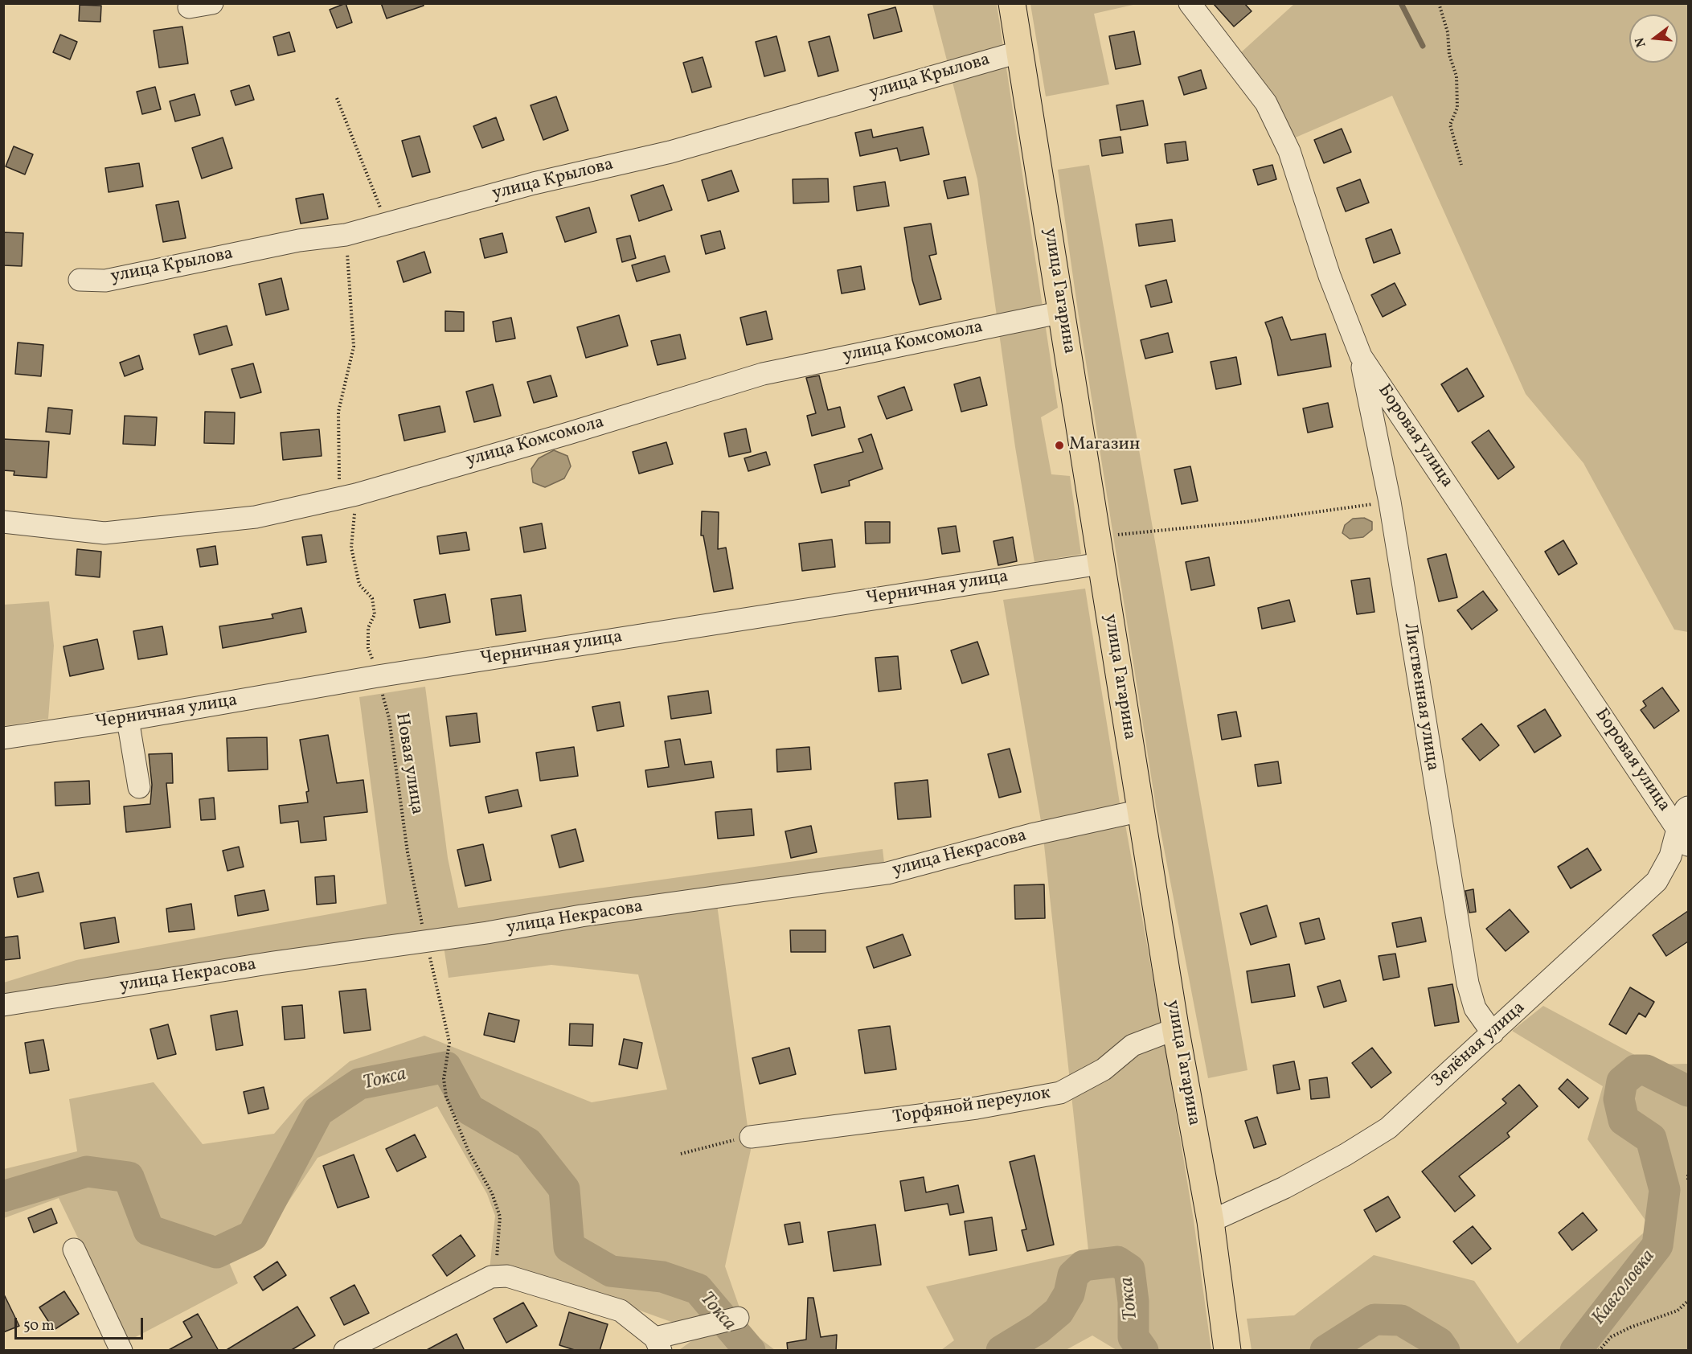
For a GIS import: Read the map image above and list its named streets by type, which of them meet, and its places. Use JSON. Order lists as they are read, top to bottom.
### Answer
{
  "streets": {
    "main road": ["улица Гагарина"],
    "street": [
      "улица Крылова",
      "улица Комсомола",
      "Боровая улица",
      "Черничная улица",
      "Лиственная улица",
      "улица Некрасова",
      "Зелёная улица",
      "Торфяной переулок"
    ],
    "path": ["Новая улица"]
  },
  "crossings": [
    ["улица Крылова", "улица Гагарина"],
    ["улица Крылова", "Новая улица"],
    ["улица Гагарина", "улица Комсомола"],
    ["улица Гагарина", "Черничная улица"],
    ["улица Гагарина", "улица Некрасова"],
    ["улица Гагарина", "Зелёная улица"],
    ["улица Гагарина", "Торфяной переулок"],
    ["улица Комсомола", "Новая улица"],
    ["Боровая улица", "Лиственная улица"],
    ["Боровая улица", "Зелёная улица"],
    ["Черничная улица", "Новая улица"],
    ["Лиственная улица", "Зелёная улица"],
    ["Новая улица", "улица Некрасова"]
  ],
  "water": ["Токса", "Кавголовка"],
  "places": ["Магазин"],
  "scale_bar": "50 m",
  "north": "left"
}
